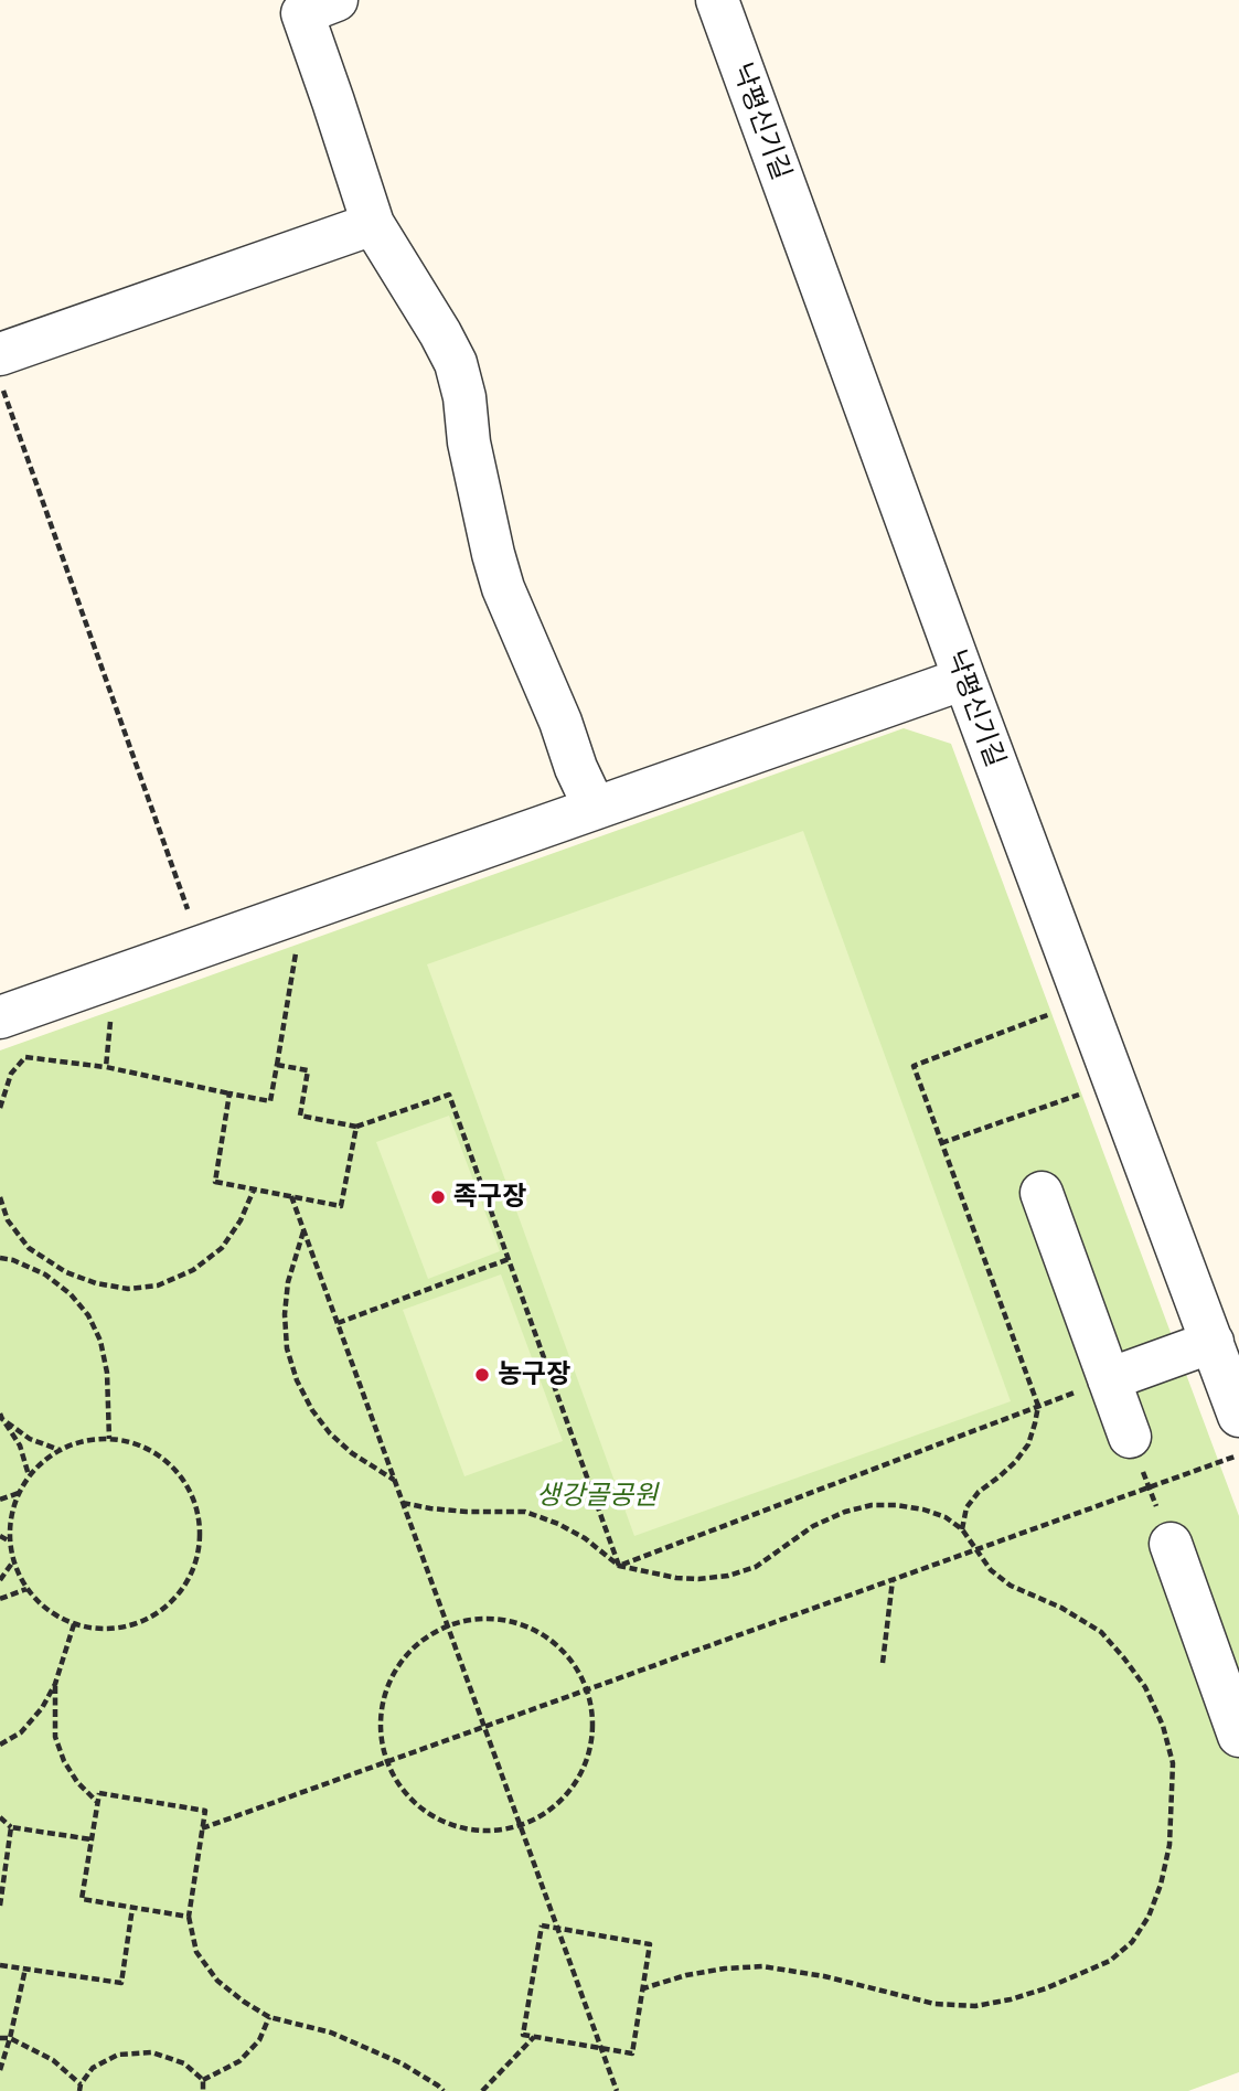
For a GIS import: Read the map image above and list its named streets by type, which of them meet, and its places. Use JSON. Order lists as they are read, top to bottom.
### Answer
{
  "streets": {
    "street": ["낙평신기길"]
  },
  "parks": ["생강골공원"],
  "places": ["족구장", "농구장"]
}
